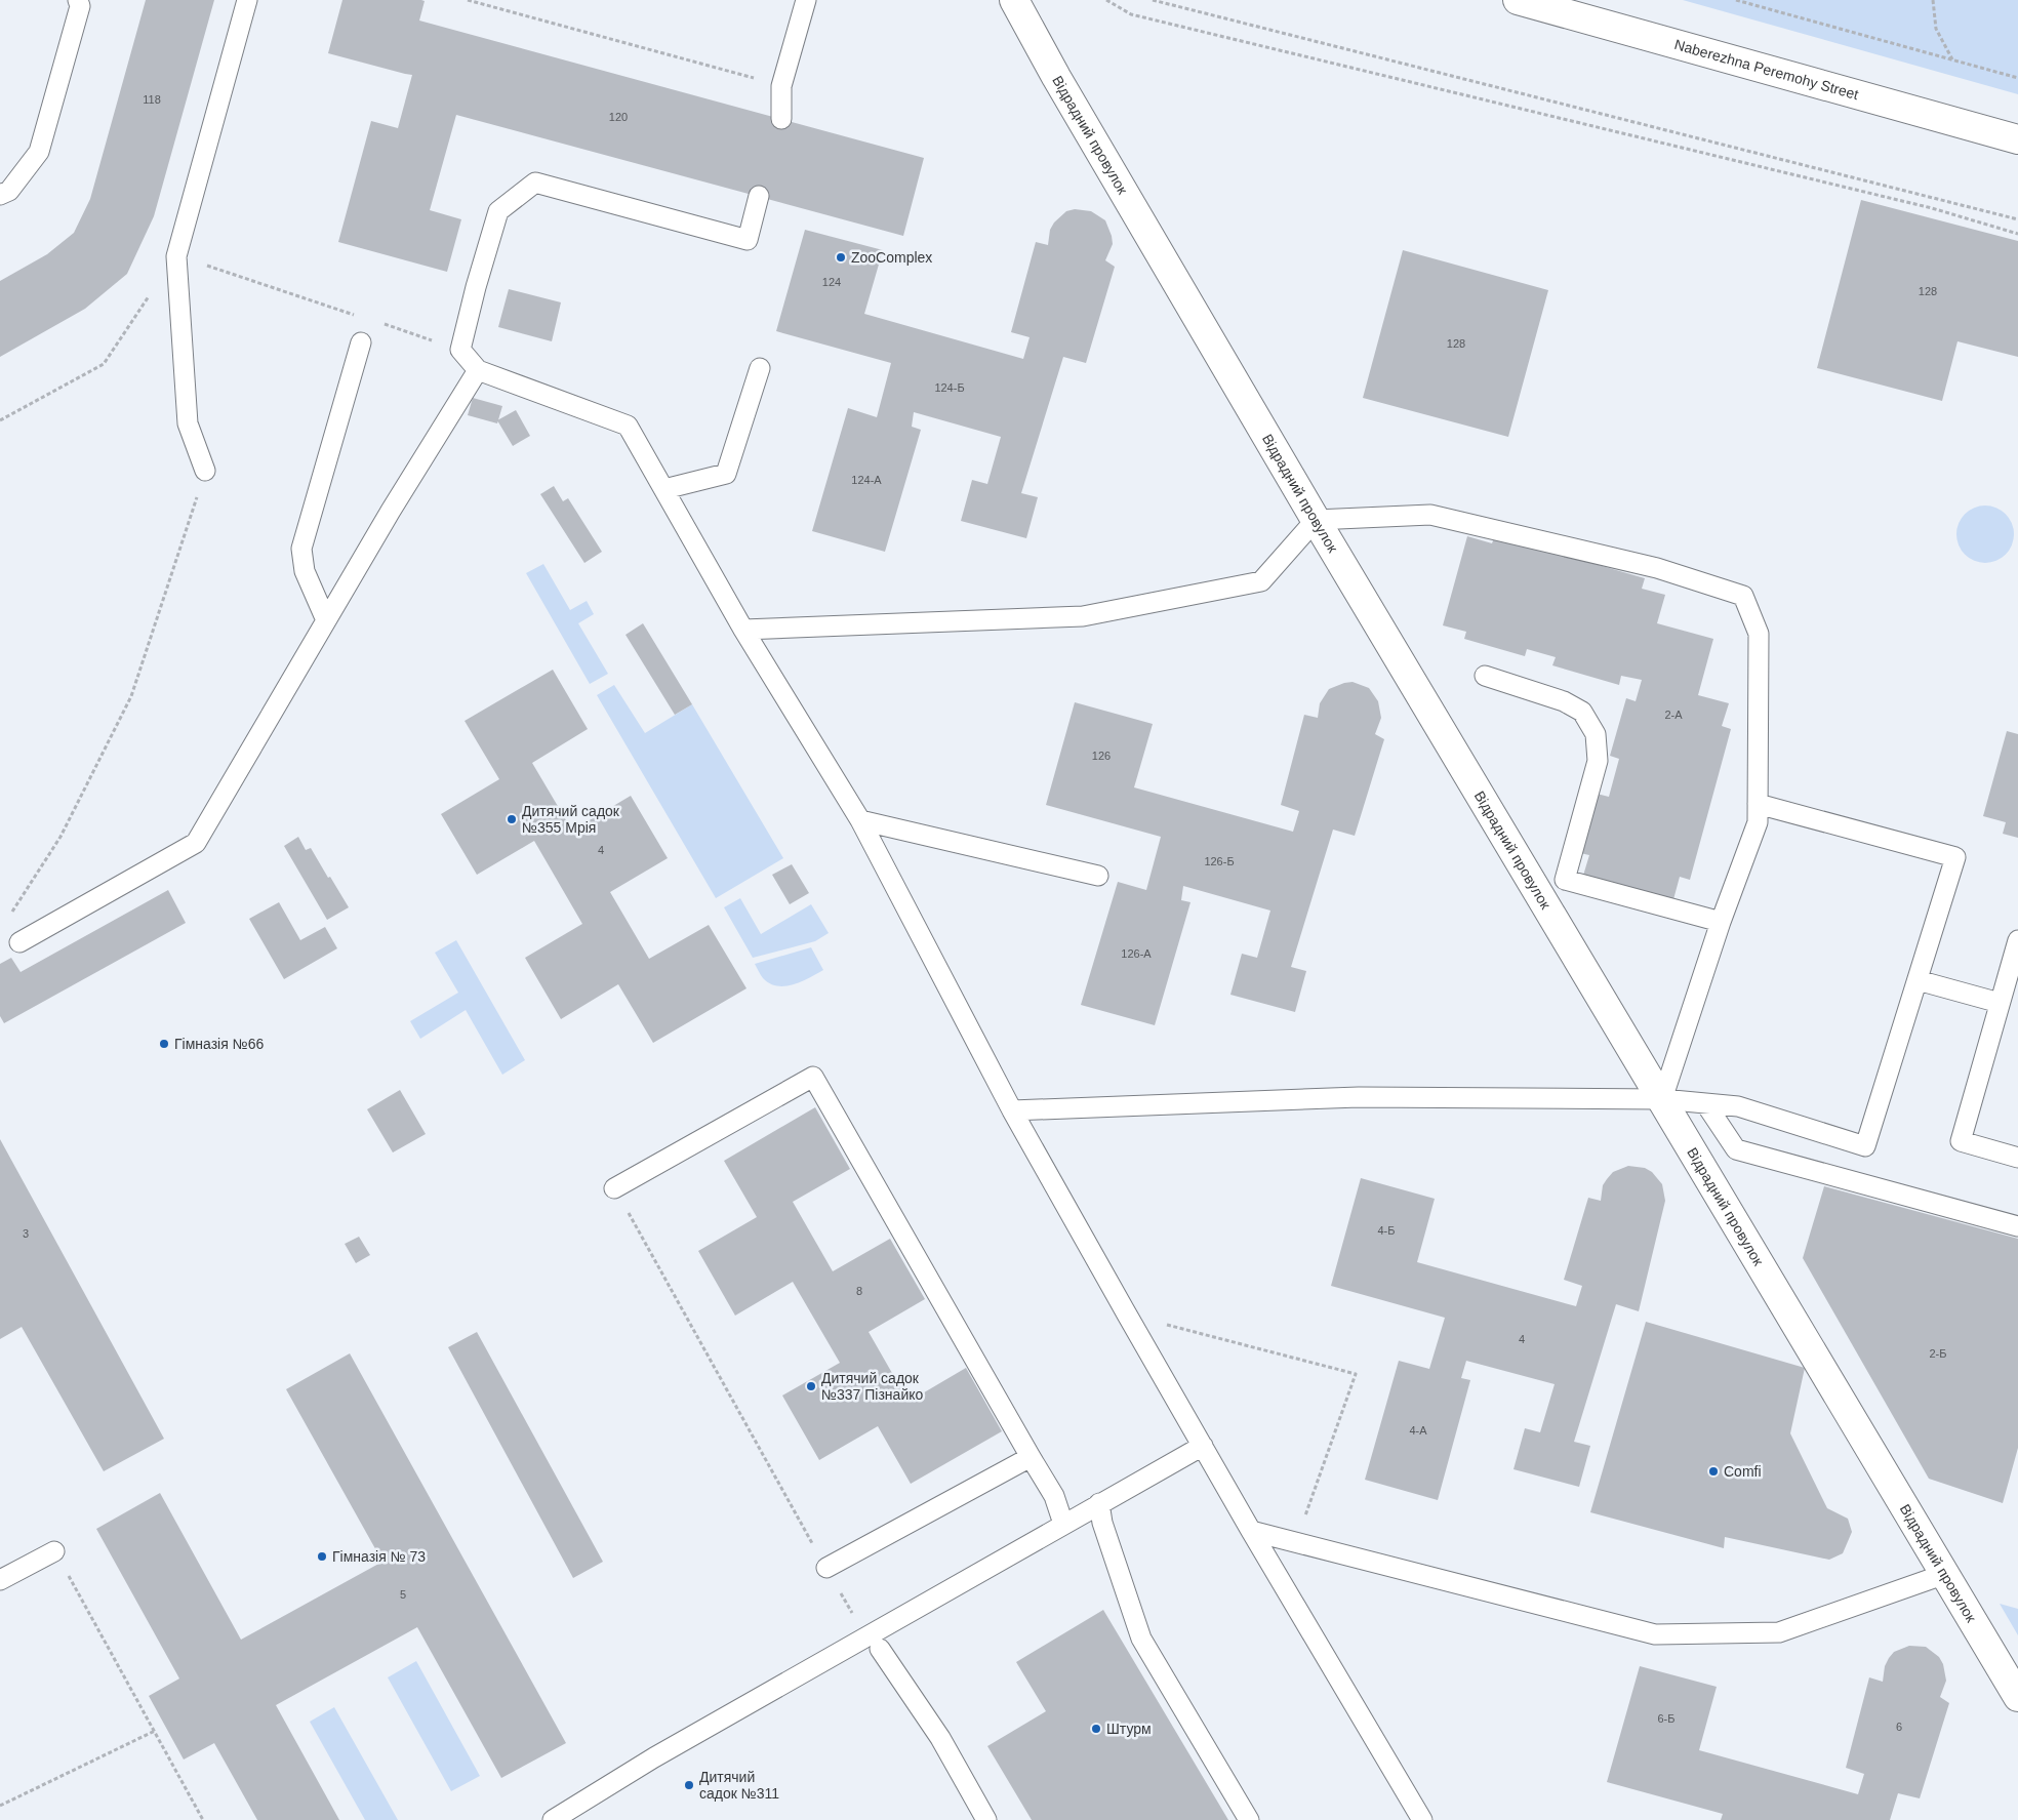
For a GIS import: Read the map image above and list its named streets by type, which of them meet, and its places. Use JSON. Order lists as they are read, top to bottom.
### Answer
{
  "streets": {
    "street": ["Naberezhna Peremohy Street", "Відрадний провулок"]
  },
  "places": [
    "ZooComplex",
    "Дитячий садок №355 Мрія",
    "Гімназія №66",
    "Дитячий садок №337 Пізнайко",
    "Comfi",
    "Гімназія № 73",
    "Штурм",
    "Дитячий садок №311"
  ],
  "house_numbers": [
    "118",
    "120",
    "124",
    "128",
    "128",
    "124-Б",
    "124-А",
    "2-А",
    "126",
    "4",
    "126-Б",
    "126-А",
    "4-Б",
    "3",
    "8",
    "4",
    "2-Б",
    "4-А",
    "5",
    "6-Б",
    "6"
  ]
}
